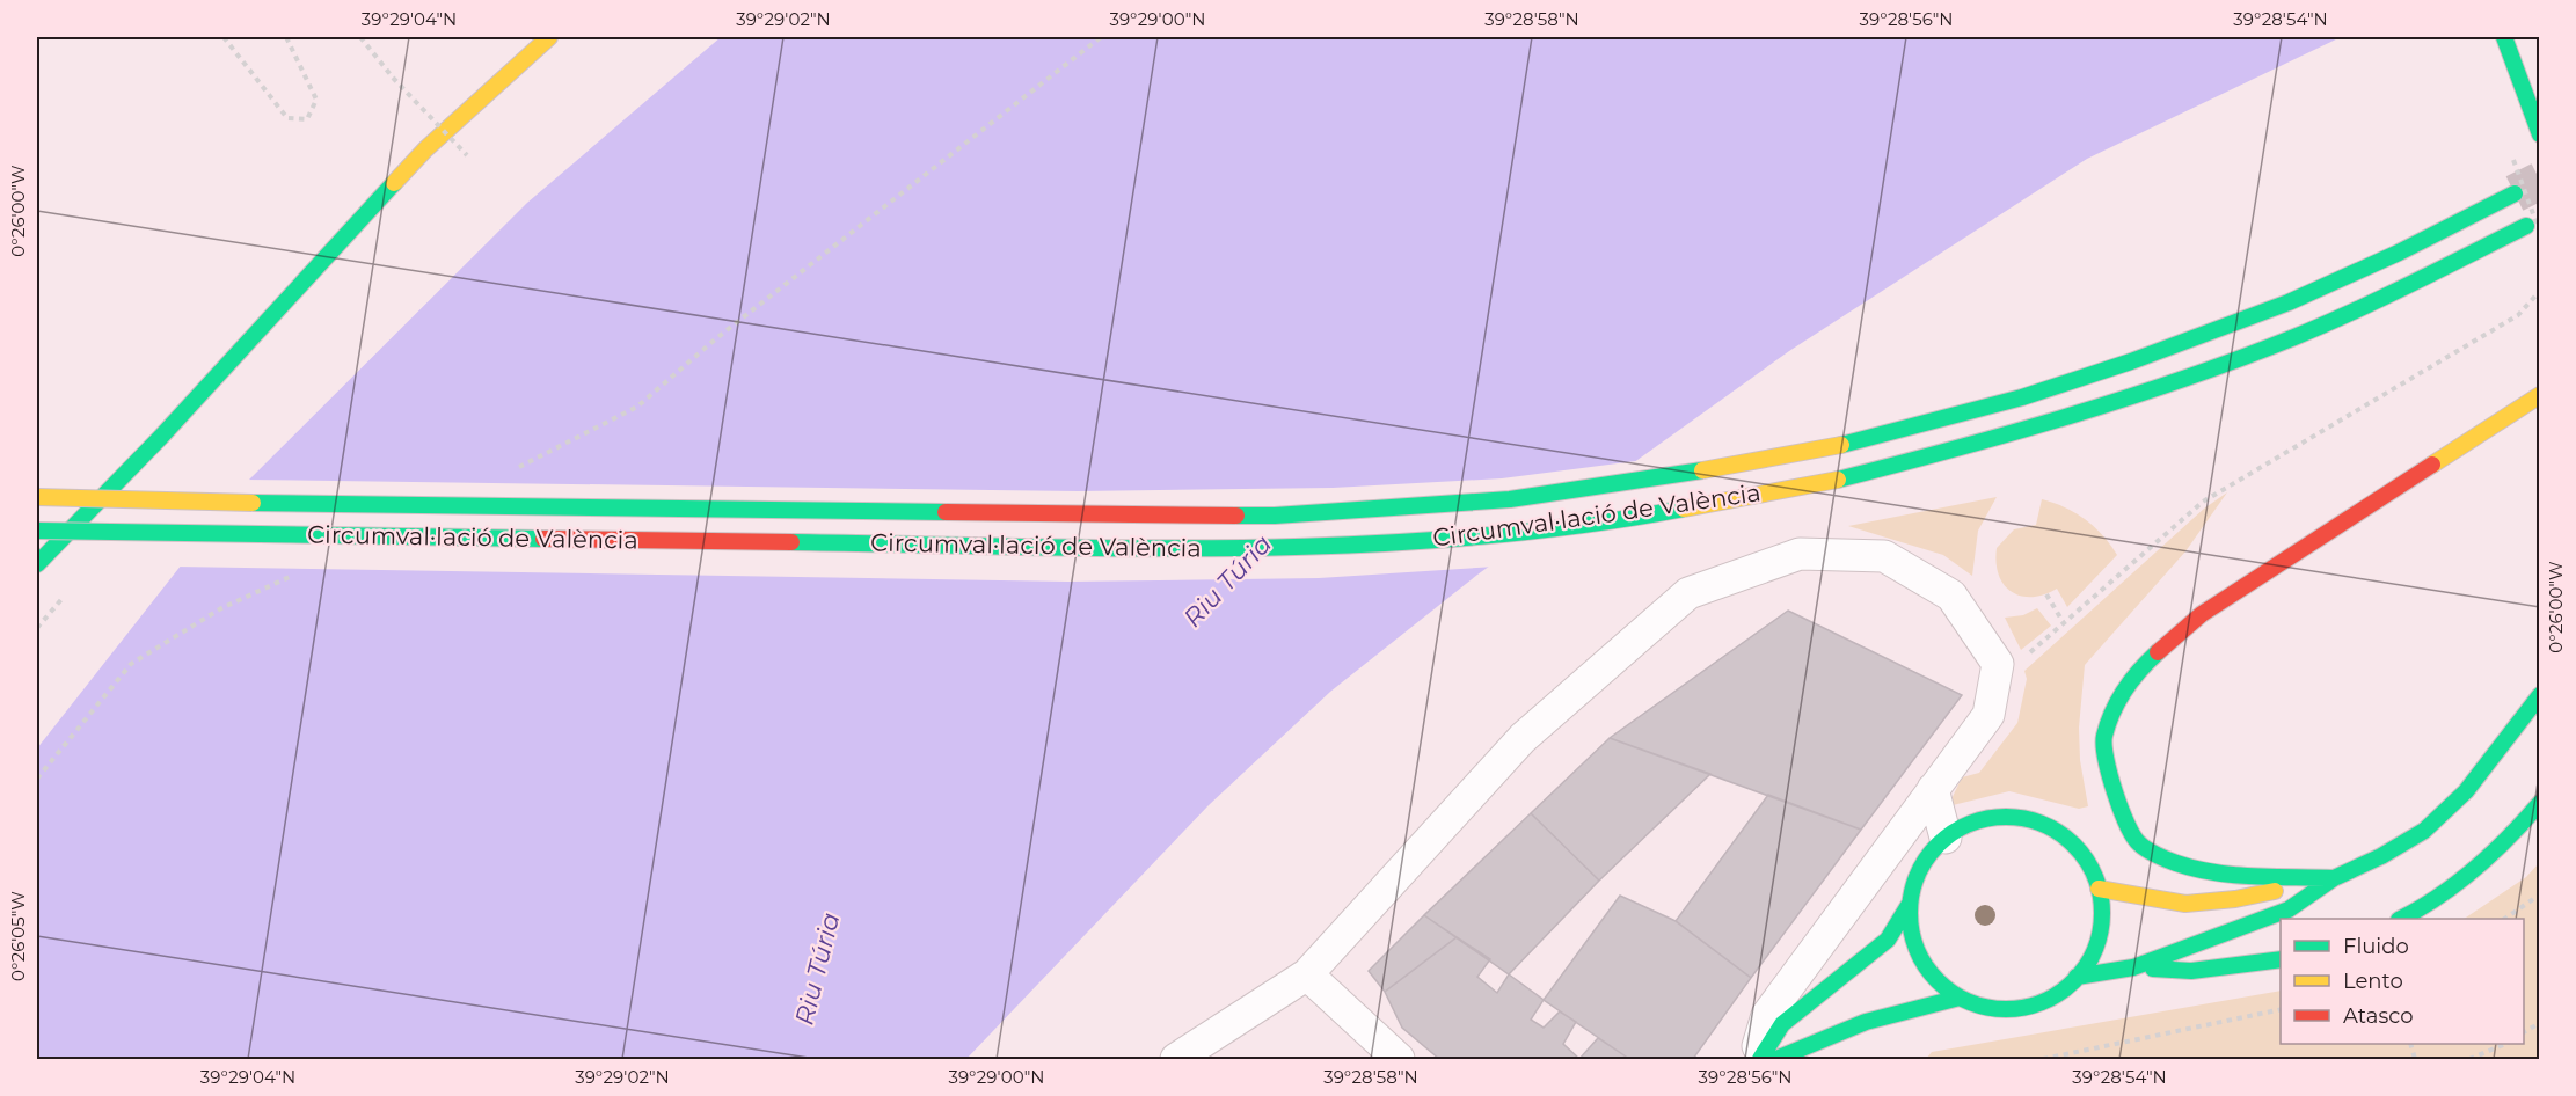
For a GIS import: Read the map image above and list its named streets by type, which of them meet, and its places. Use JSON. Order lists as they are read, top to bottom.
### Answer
{
  "streets": {
    "main road": ["Circumval·lació de València"]
  },
  "water": ["Riu Túria"],
  "legend": ["Fluido", "Lento", "Atasco"],
  "coordinates": [
    "39°29'04\"N",
    "39°29'02\"N",
    "39°29'00\"N",
    "39°28'58\"N",
    "39°28'56\"N",
    "39°28'54\"N",
    "0°26'00\"W",
    "0°26'05\"W"
  ]
}
